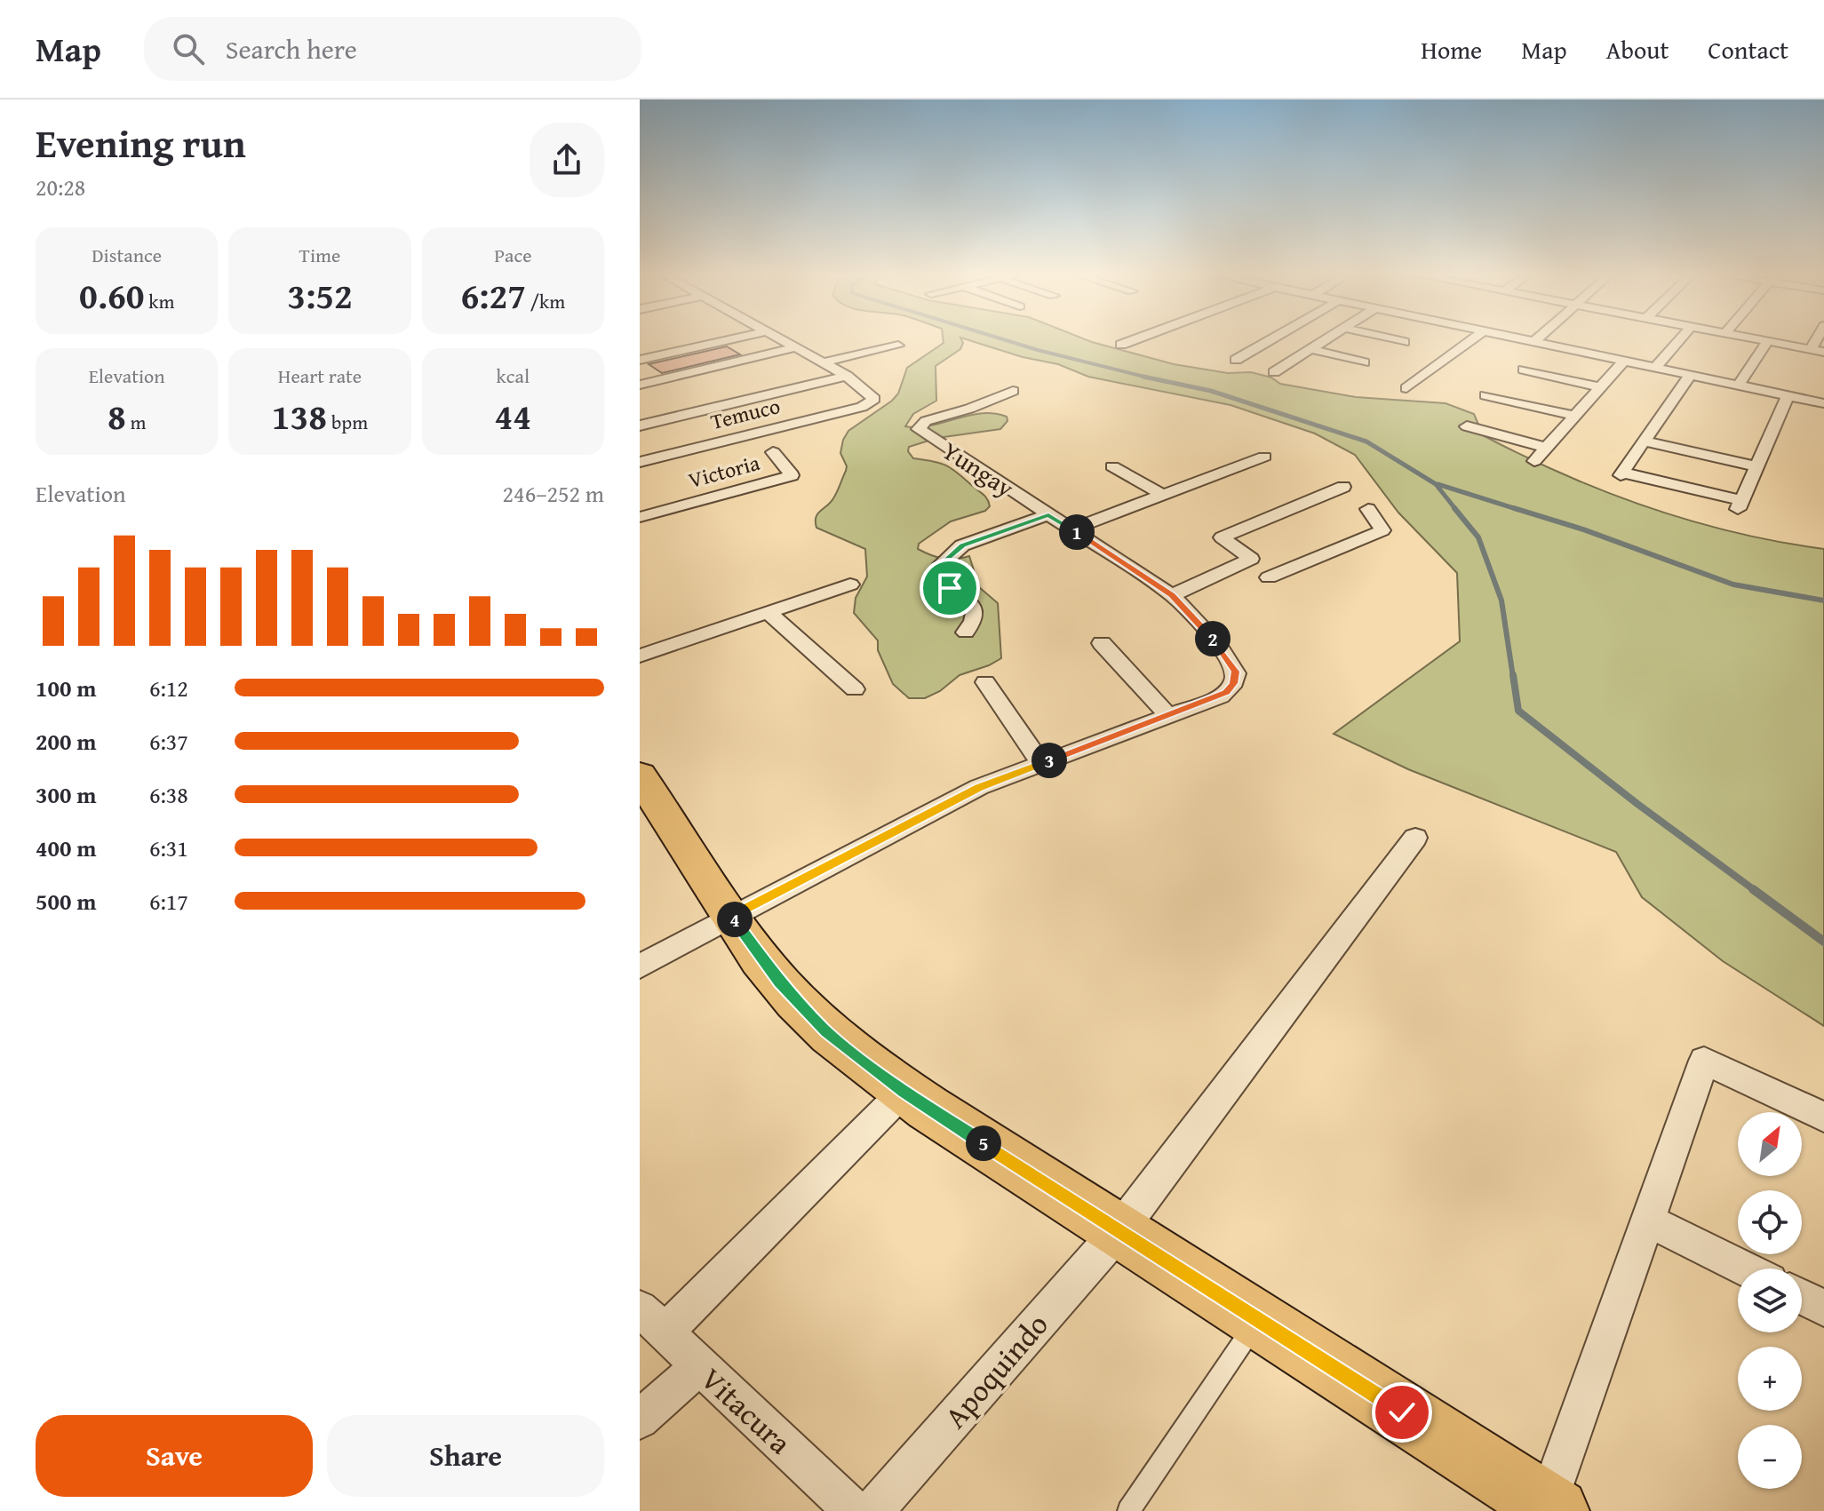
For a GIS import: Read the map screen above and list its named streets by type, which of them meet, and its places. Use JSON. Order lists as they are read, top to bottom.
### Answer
{
  "streets": {
    "street": [
      "Temuco",
      "Yungay",
      "Victoria",
      "Apoquindo",
      "Vitacura"
    ]
  },
  "north": "top right",
  "page": {
    "header": "Map",
    "search": "Search here",
    "nav": [
      "Home",
      "Map",
      "About",
      "Contact"
    ],
    "heading": ["Evening run", "20:28"],
    "stats": [
      ["Distance", "0.60 km"],
      ["Time", "3:52"],
      ["Pace", "6:27 /km"],
      ["Elevation", "8 m"],
      ["Heart rate", "138 bpm"],
      ["kcal", "44"]
    ],
    "chart": ["Elevation", "246–252 m"],
    "pins": [
      "1",
      "2",
      "3",
      "4",
      "5"
    ],
    "list": [
      {
        "name": "100 m",
        "note": "6:12"
      },
      {
        "name": "200 m",
        "note": "6:37"
      },
      {
        "name": "300 m",
        "note": "6:38"
      },
      {
        "name": "400 m",
        "note": "6:31"
      },
      {
        "name": "500 m",
        "note": "6:17"
      }
    ],
    "map_buttons": ["+", "−"],
    "buttons": ["Save", "Share"]
  }
}
